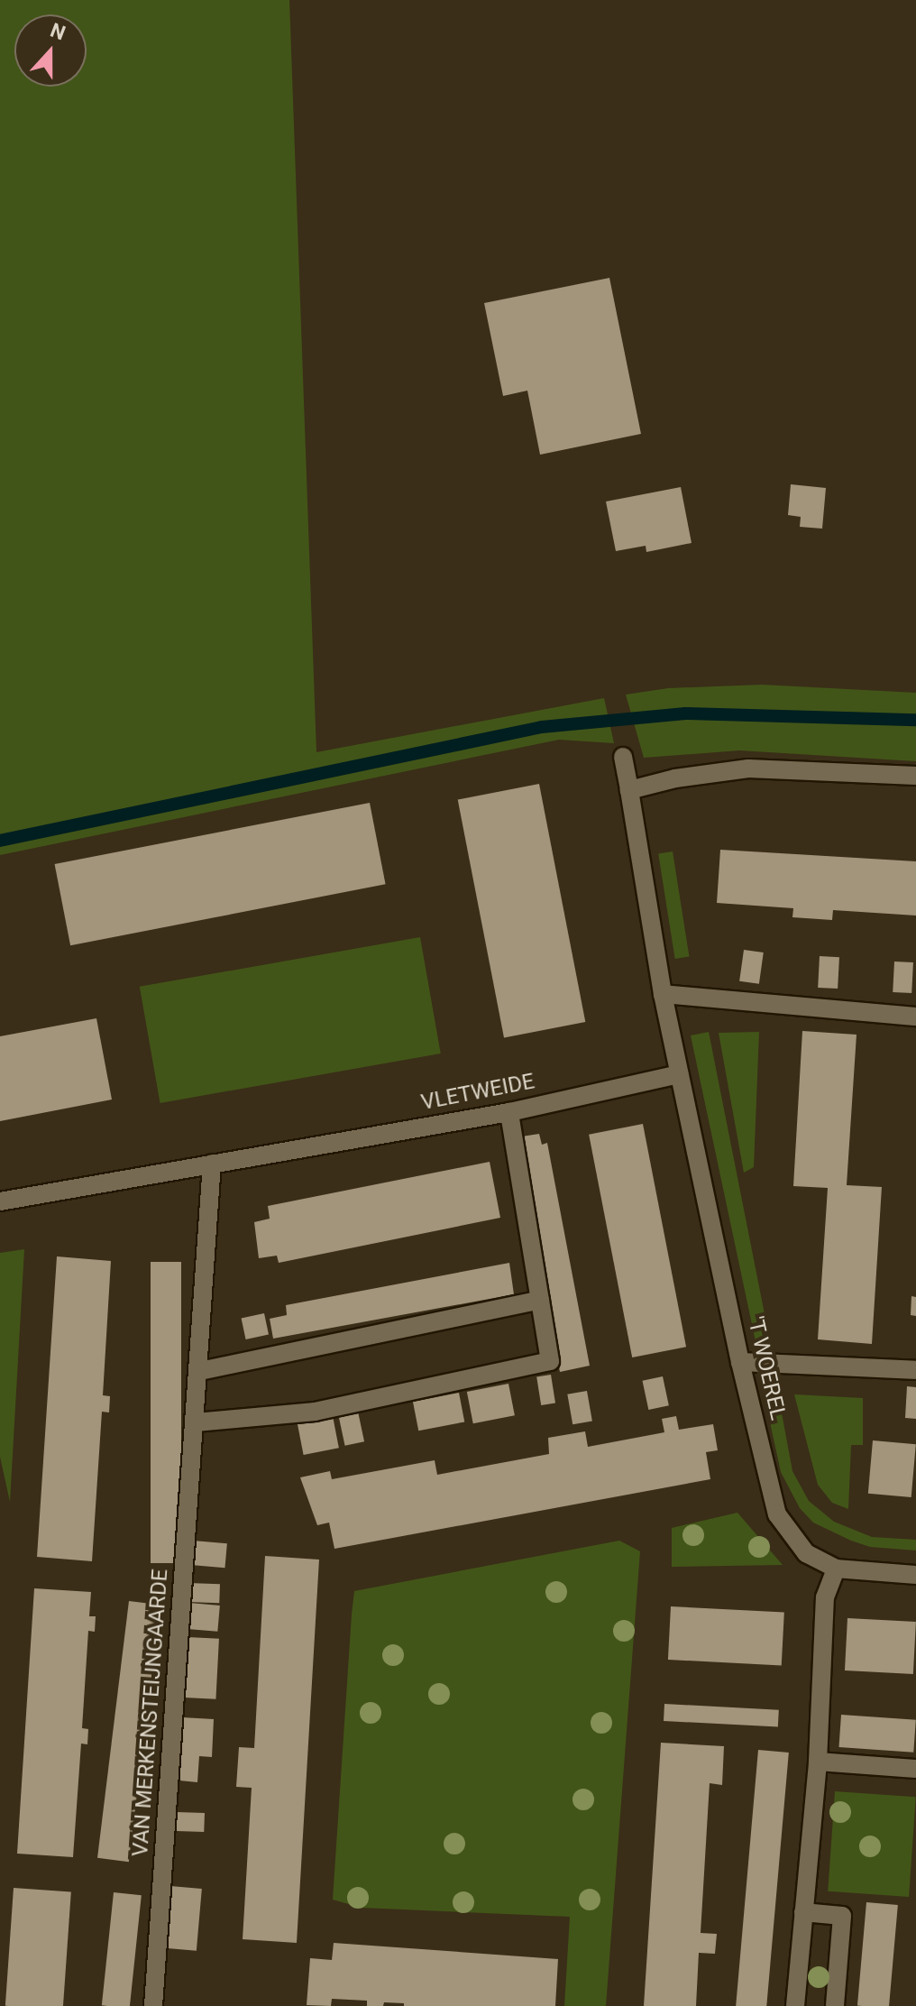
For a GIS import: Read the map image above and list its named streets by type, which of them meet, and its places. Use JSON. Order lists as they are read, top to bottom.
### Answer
{
  "streets": {
    "street": ["VLETWEIDE", "'T WOEREL", "VAN MERKENSTEIJNGAARDE"]
  },
  "crossings": [
    ["VLETWEIDE", "'T WOEREL"],
    ["VLETWEIDE", "VAN MERKENSTEIJNGAARDE"]
  ],
  "north": "top"
}
